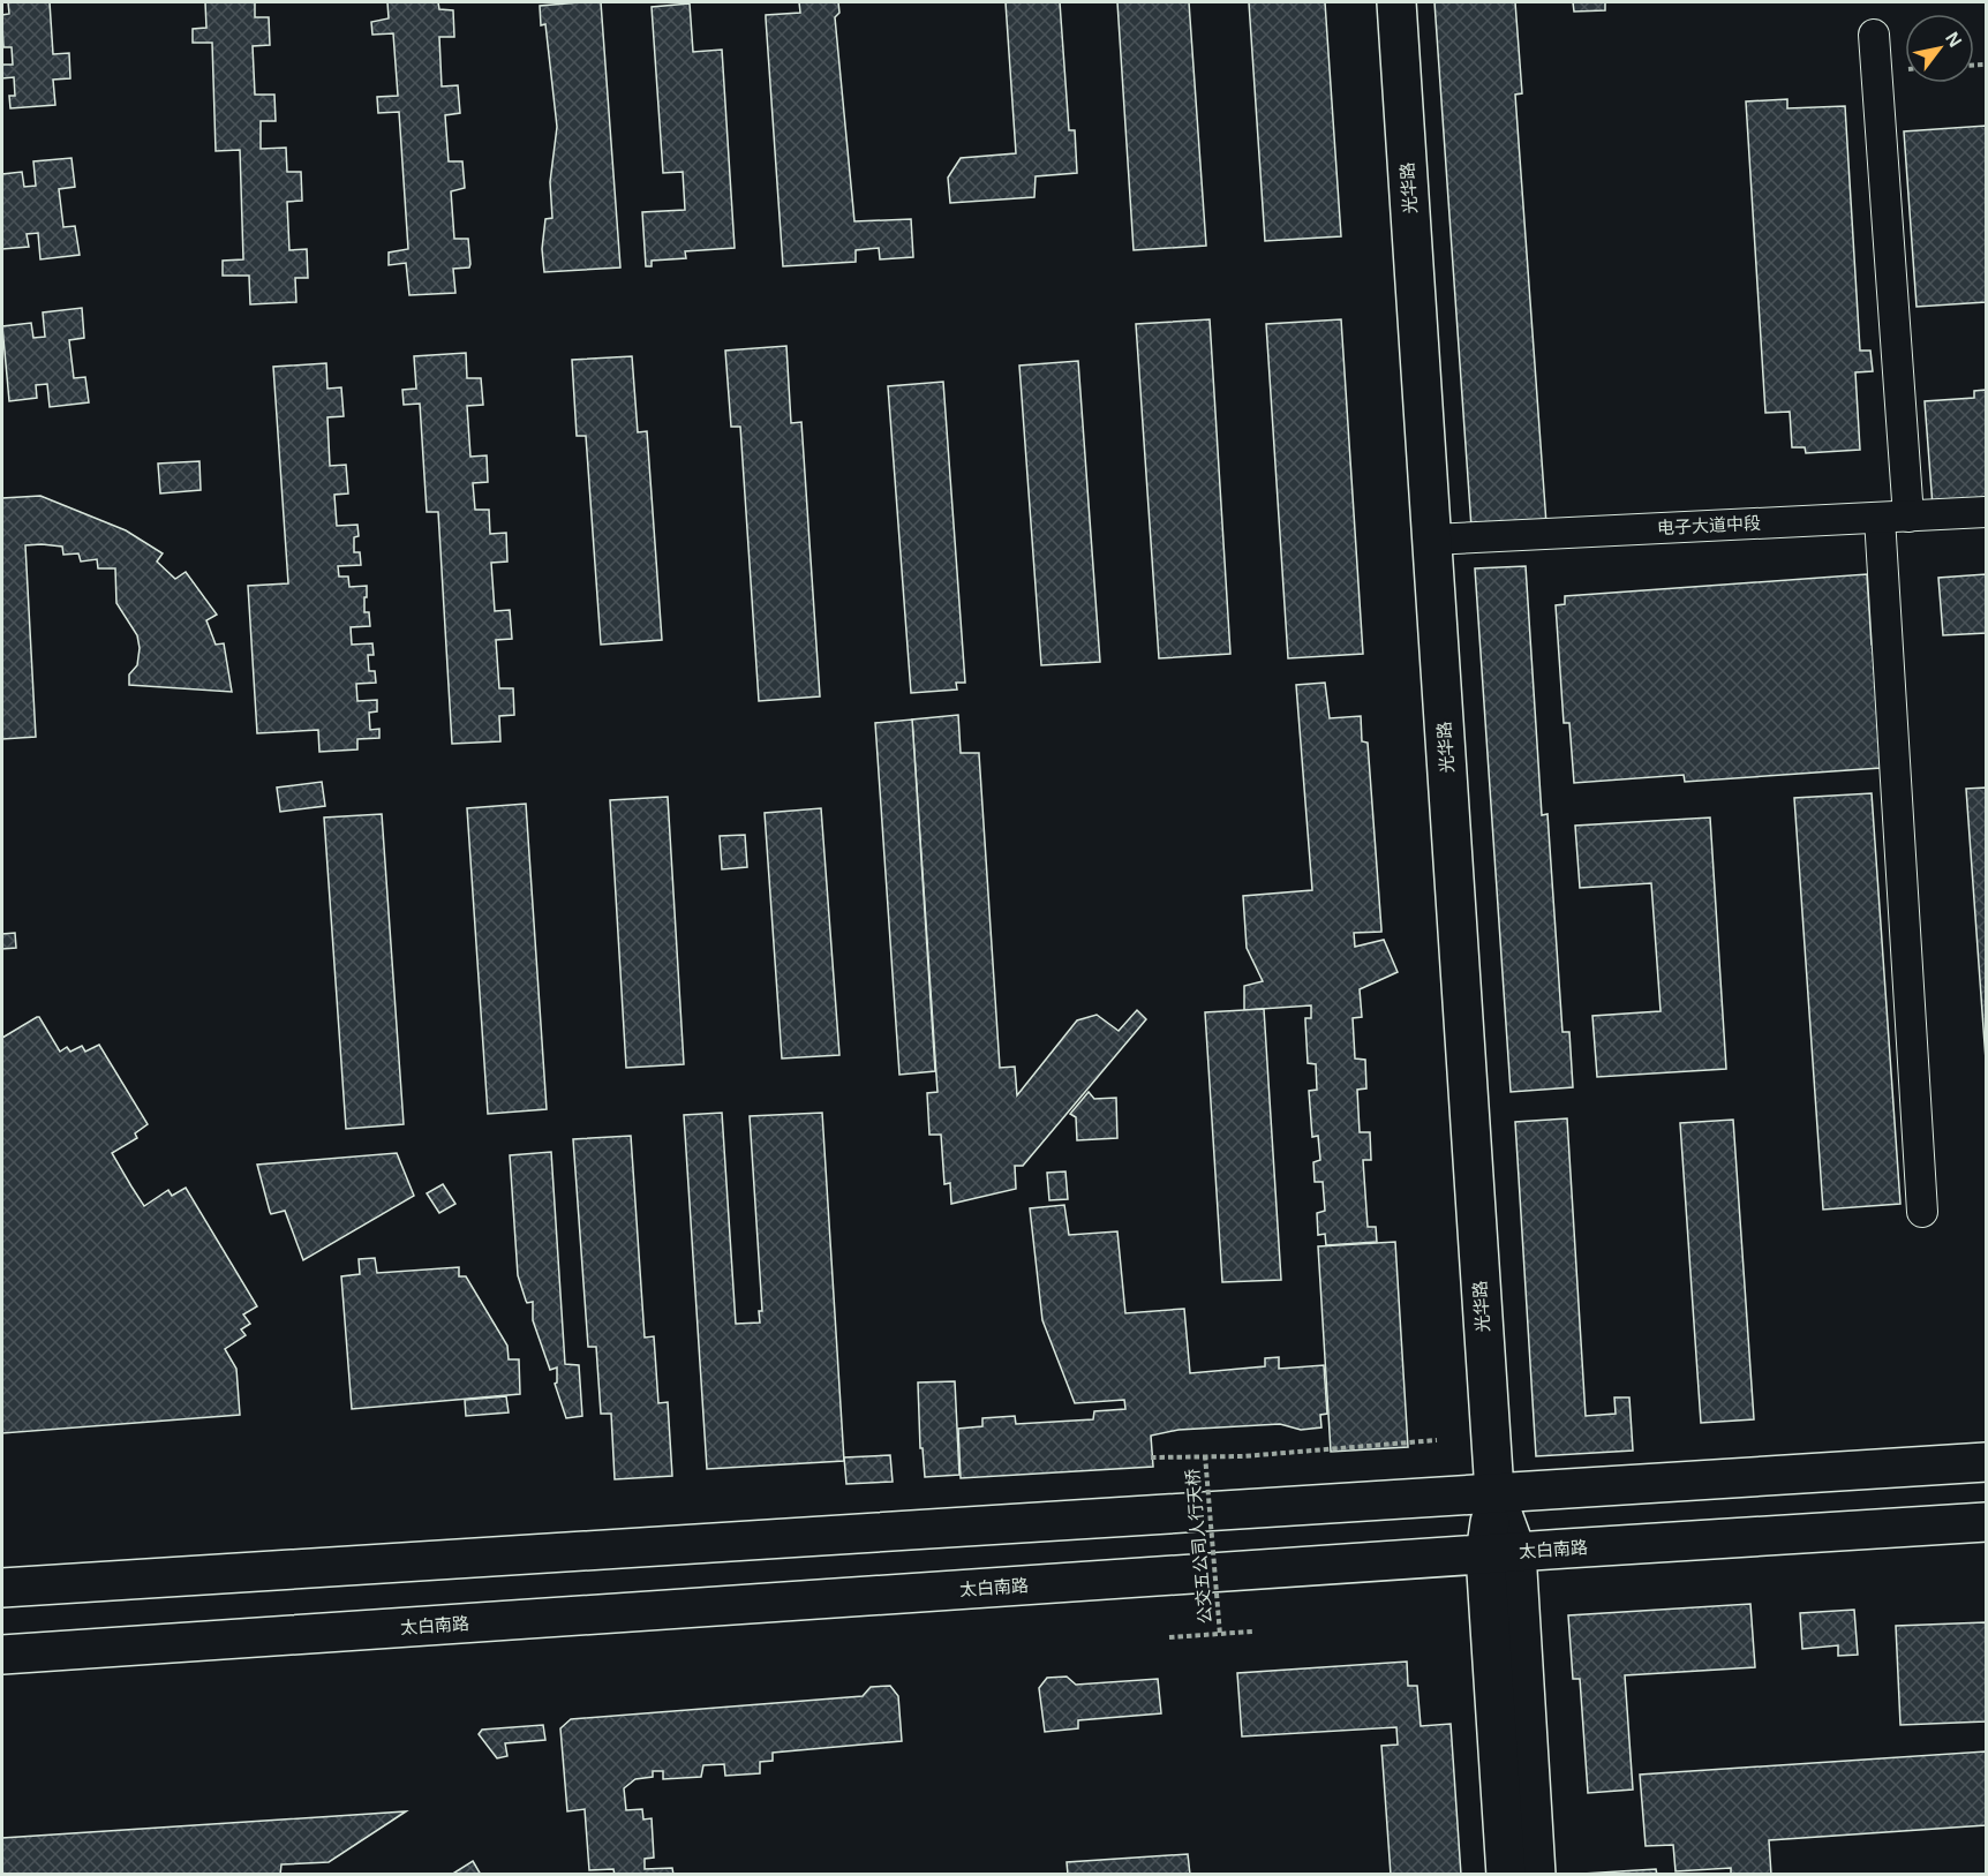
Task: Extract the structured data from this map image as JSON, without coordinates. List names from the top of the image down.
{
  "streets": {
    "main road": ["光华路", "太白南路"],
    "street": ["电子大道中段"],
    "path": ["公交五公司人行天桥"]
  },
  "crossings": [
    ["光华路", "电子大道中段"],
    ["光华路", "太白南路"]
  ],
  "north": "top right"
}
